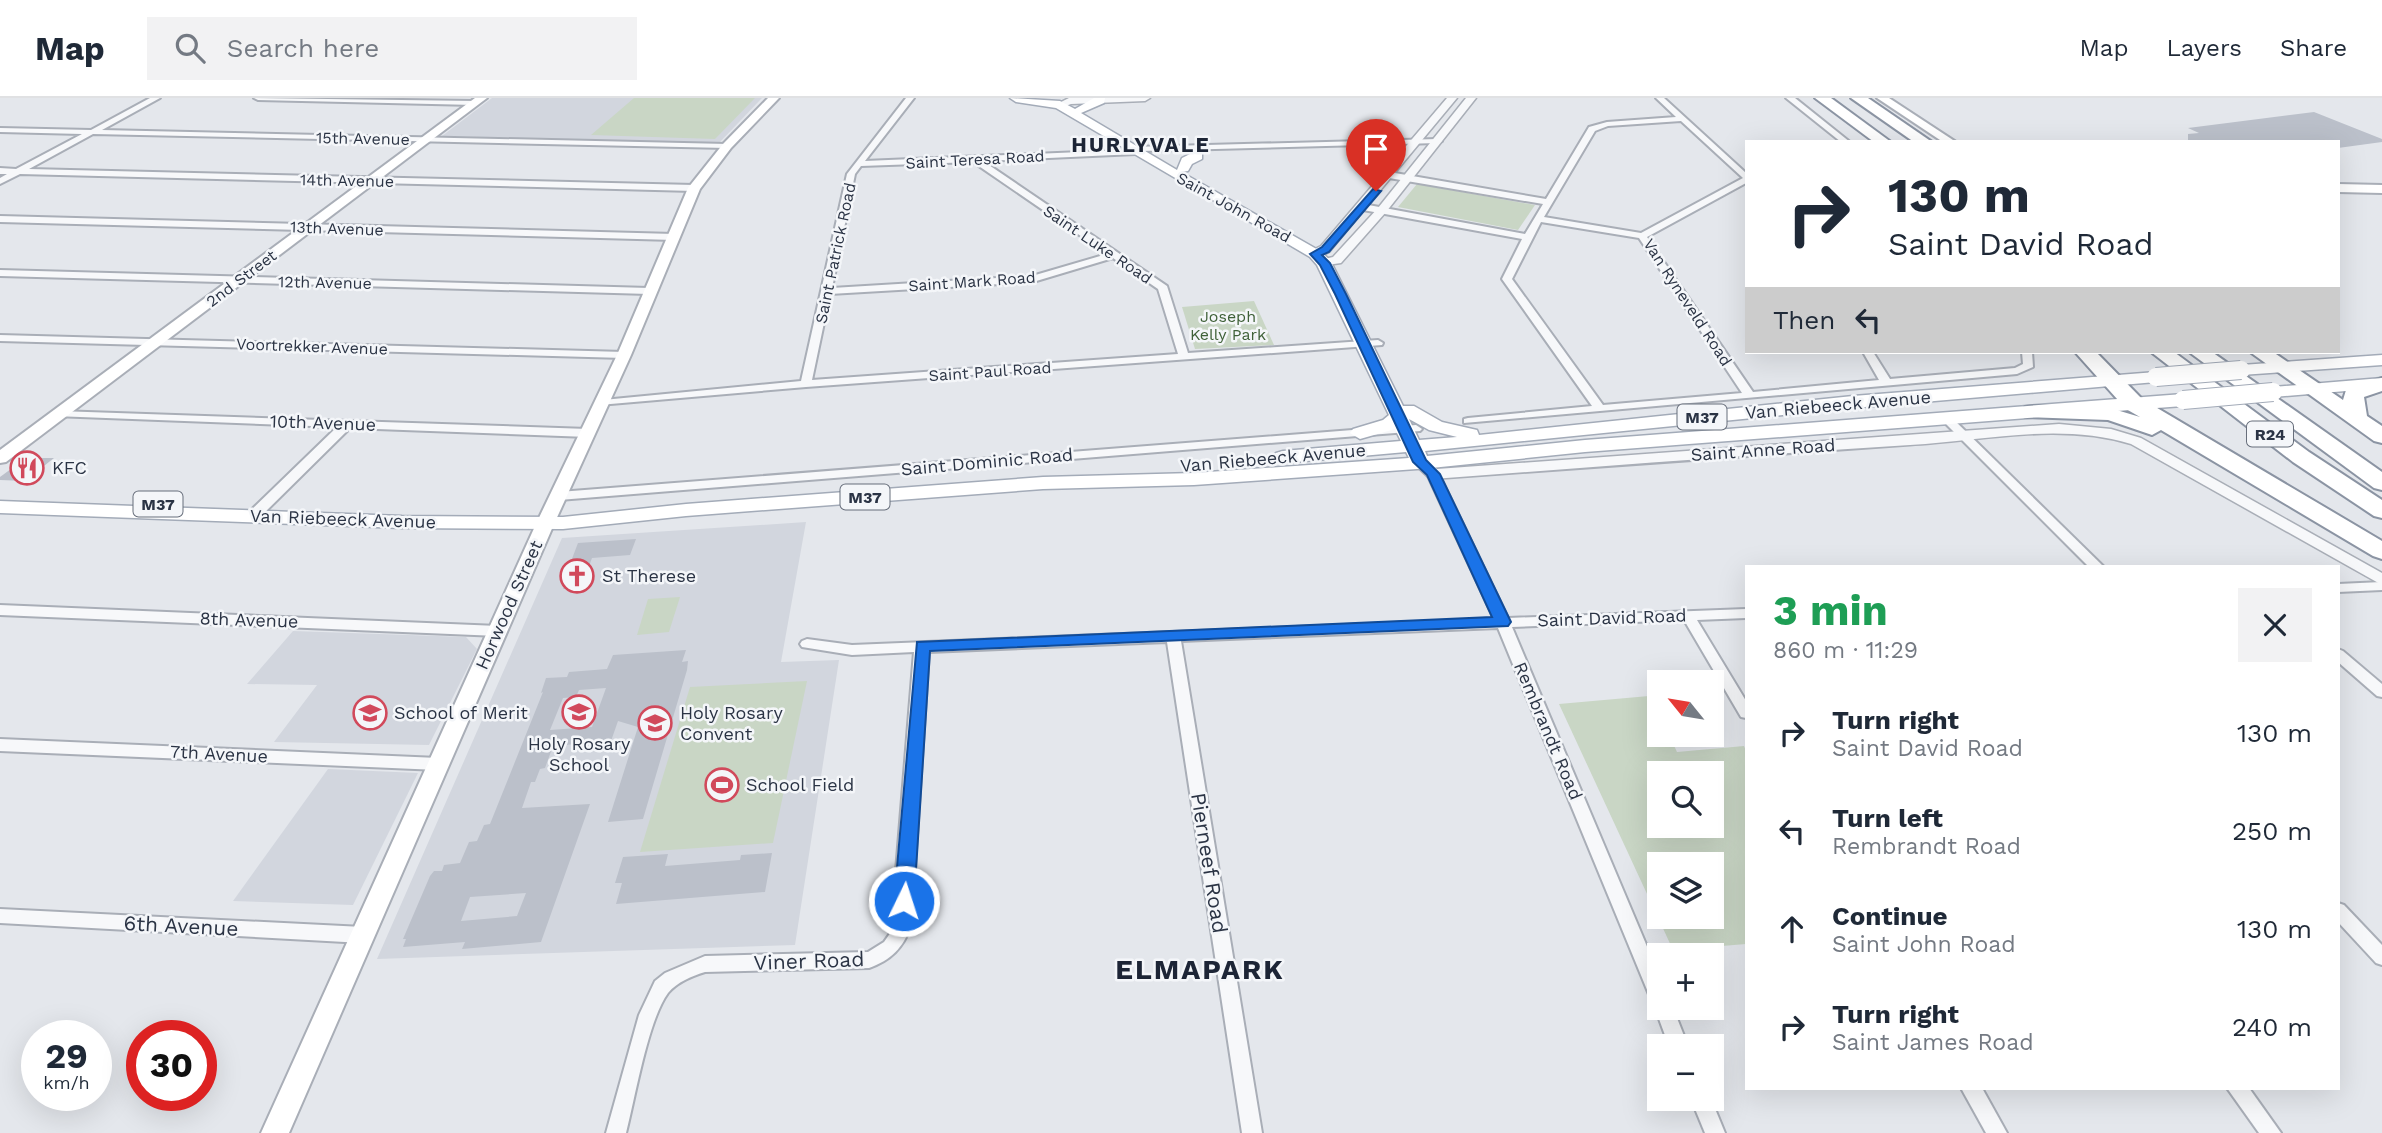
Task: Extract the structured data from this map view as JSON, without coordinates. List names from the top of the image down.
{
  "streets": {
    "highway": ["R24"],
    "main road": [
      "Saint John Road",
      "2nd Street",
      "Van Riebeeck Avenue",
      "M37",
      "Horwood Street"
    ],
    "street": [
      "15th Avenue",
      "Saint Teresa Road",
      "14th Avenue",
      "13th Avenue",
      "Saint Luke Road",
      "Saint Patrick Road",
      "Saint Mark Road",
      "12th Avenue",
      "Van Ryneveld Road",
      "Voortrekker Avenue",
      "Saint Paul Road",
      "10th Avenue",
      "Saint Anne Road",
      "Saint Dominic Road",
      "Saint David Road",
      "8th Avenue",
      "Rembrandt Road",
      "7th Avenue",
      "Pierneef Road",
      "6th Avenue",
      "Viner Road"
    ]
  },
  "crossings": [
    ["15th Avenue", "2nd Street"],
    ["15th Avenue", "Horwood Street"],
    ["Saint Teresa Road", "Saint John Road"],
    ["Saint Teresa Road", "Saint Luke Road"],
    ["Saint Teresa Road", "Saint Patrick Road"],
    ["14th Avenue", "2nd Street"],
    ["14th Avenue", "Horwood Street"],
    ["13th Avenue", "2nd Street"],
    ["13th Avenue", "Horwood Street"],
    ["Saint Luke Road", "Saint Mark Road"],
    ["Saint Luke Road", "Saint Paul Road"],
    ["Saint Patrick Road", "Saint Mark Road"],
    ["Saint Patrick Road", "Saint Paul Road"],
    ["2nd Street", "12th Avenue"],
    ["2nd Street", "Voortrekker Avenue"],
    ["2nd Street", "10th Avenue"],
    ["12th Avenue", "Horwood Street"],
    ["Voortrekker Avenue", "Horwood Street"],
    ["Saint Paul Road", "Horwood Street"],
    ["Van Riebeeck Avenue", "Saint Anne Road"],
    ["Van Riebeeck Avenue", "Saint Dominic Road"],
    ["Van Riebeeck Avenue", "Horwood Street"],
    ["Van Riebeeck Avenue", "Rembrandt Road"],
    ["10th Avenue", "Horwood Street"],
    ["Saint Dominic Road", "Horwood Street"],
    ["Horwood Street", "8th Avenue"],
    ["Horwood Street", "7th Avenue"],
    ["Horwood Street", "6th Avenue"],
    ["Saint David Road", "Rembrandt Road"],
    ["Saint David Road", "Pierneef Road"],
    ["Saint David Road", "Viner Road"]
  ],
  "districts": ["HURLYVALE", "ELMAPARK"],
  "parks": ["Joseph Kelly Park"],
  "places": {
    "restaurant": ["KFC"],
    "church": ["St Therese"],
    "school or university": ["Holy Rosary School", "School of Merit", "Holy Rosary Convent"],
    "sports": ["School Field"]
  },
  "north": "top left",
  "page": {
    "header": "Map",
    "search": "Search here",
    "nav": ["Map", "Layers", "Share"],
    "turn": ["130 m", "Saint David Road"],
    "then": "Then",
    "heading": ["3 min", "860 m · 11:29"],
    "map_buttons": ["+", "−"],
    "list": [
      {
        "name": "Turn right",
        "note": "Saint David Road",
        "value": "130 m"
      },
      {
        "name": "Turn left",
        "note": "Rembrandt Road",
        "value": "250 m"
      },
      {
        "name": "Continue",
        "note": "Saint John Road",
        "value": "130 m"
      },
      {
        "name": "Turn right",
        "note": "Saint James Road",
        "value": "240 m"
      }
    ],
    "speed": "29 km/h",
    "limit": "30"
  }
}
